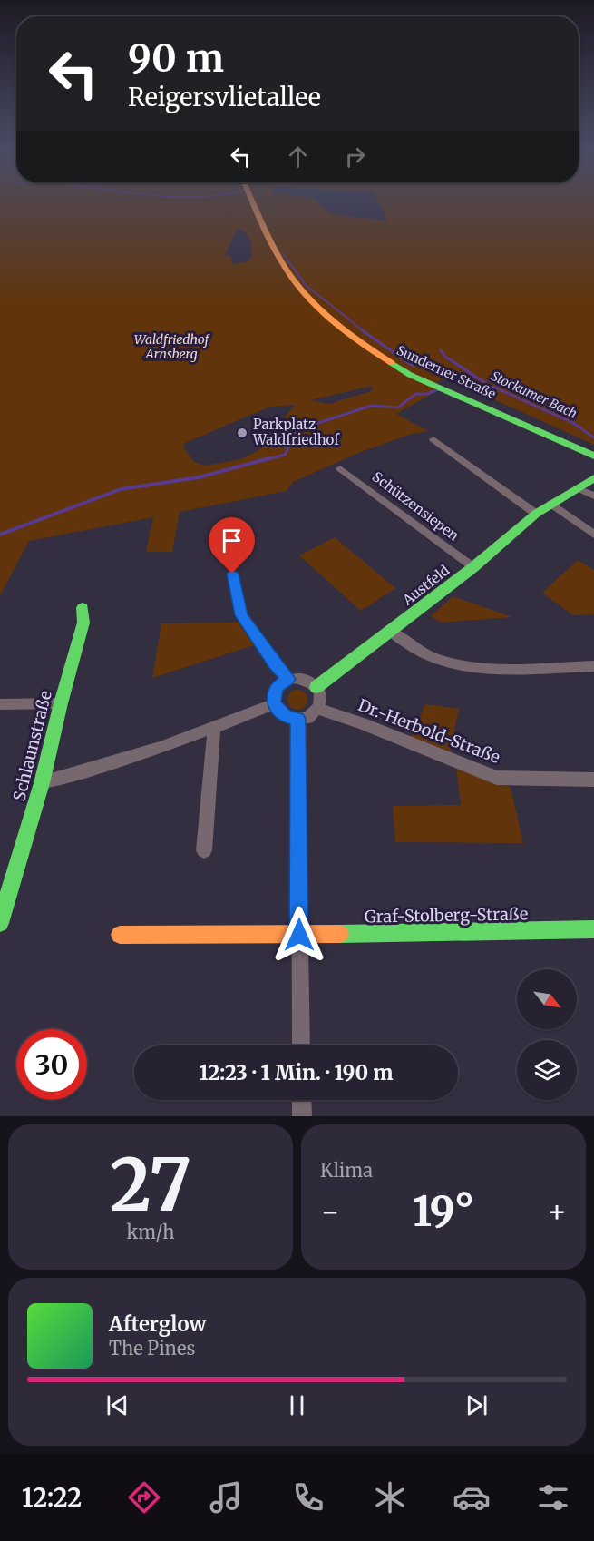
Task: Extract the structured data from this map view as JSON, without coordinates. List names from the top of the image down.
{
  "streets": {
    "main road": [
      "Sunderner Straße",
      "Austfeld",
      "Schlaunstraße",
      "Graf-Stolberg-Straße"
    ],
    "street": ["Schützensiepen", "Dr.-Herbold-Straße"]
  },
  "crossings": [
    ["Schützensiepen", "Austfeld"],
    ["Austfeld", "Dr.-Herbold-Straße"]
  ],
  "water": ["Stockumer Bach"],
  "parks": ["Waldfriedhof Arnsberg"],
  "places": ["Parkplatz Waldfriedhof"],
  "north": "bottom right",
  "page": {
    "turn": ["90 m", "Reigersvlietallee"],
    "limit": "30",
    "trip": "12:23 · 1 Min. · 190 m",
    "tile": [
      ["27", "km/h"],
      "Klima"
    ],
    "heat": ["−", "19°", "+"],
    "song": ["Afterglow", "The Pines"],
    "tabs": "12:22"
  }
}
